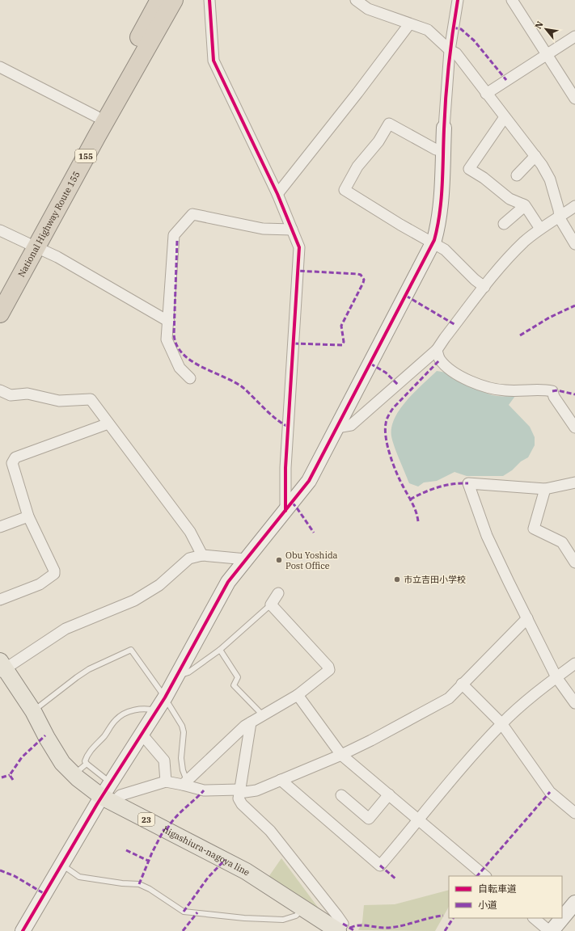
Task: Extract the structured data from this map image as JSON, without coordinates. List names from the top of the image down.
{
  "streets": {
    "highway": ["155", "National Highway Route 155"],
    "main road": ["23", "higashiura-nagoya line"]
  },
  "places": ["Obu Yoshida Post Office", "市立吉田小学校"],
  "legend": ["自転車道", "小道"],
  "north": "top left"
}
